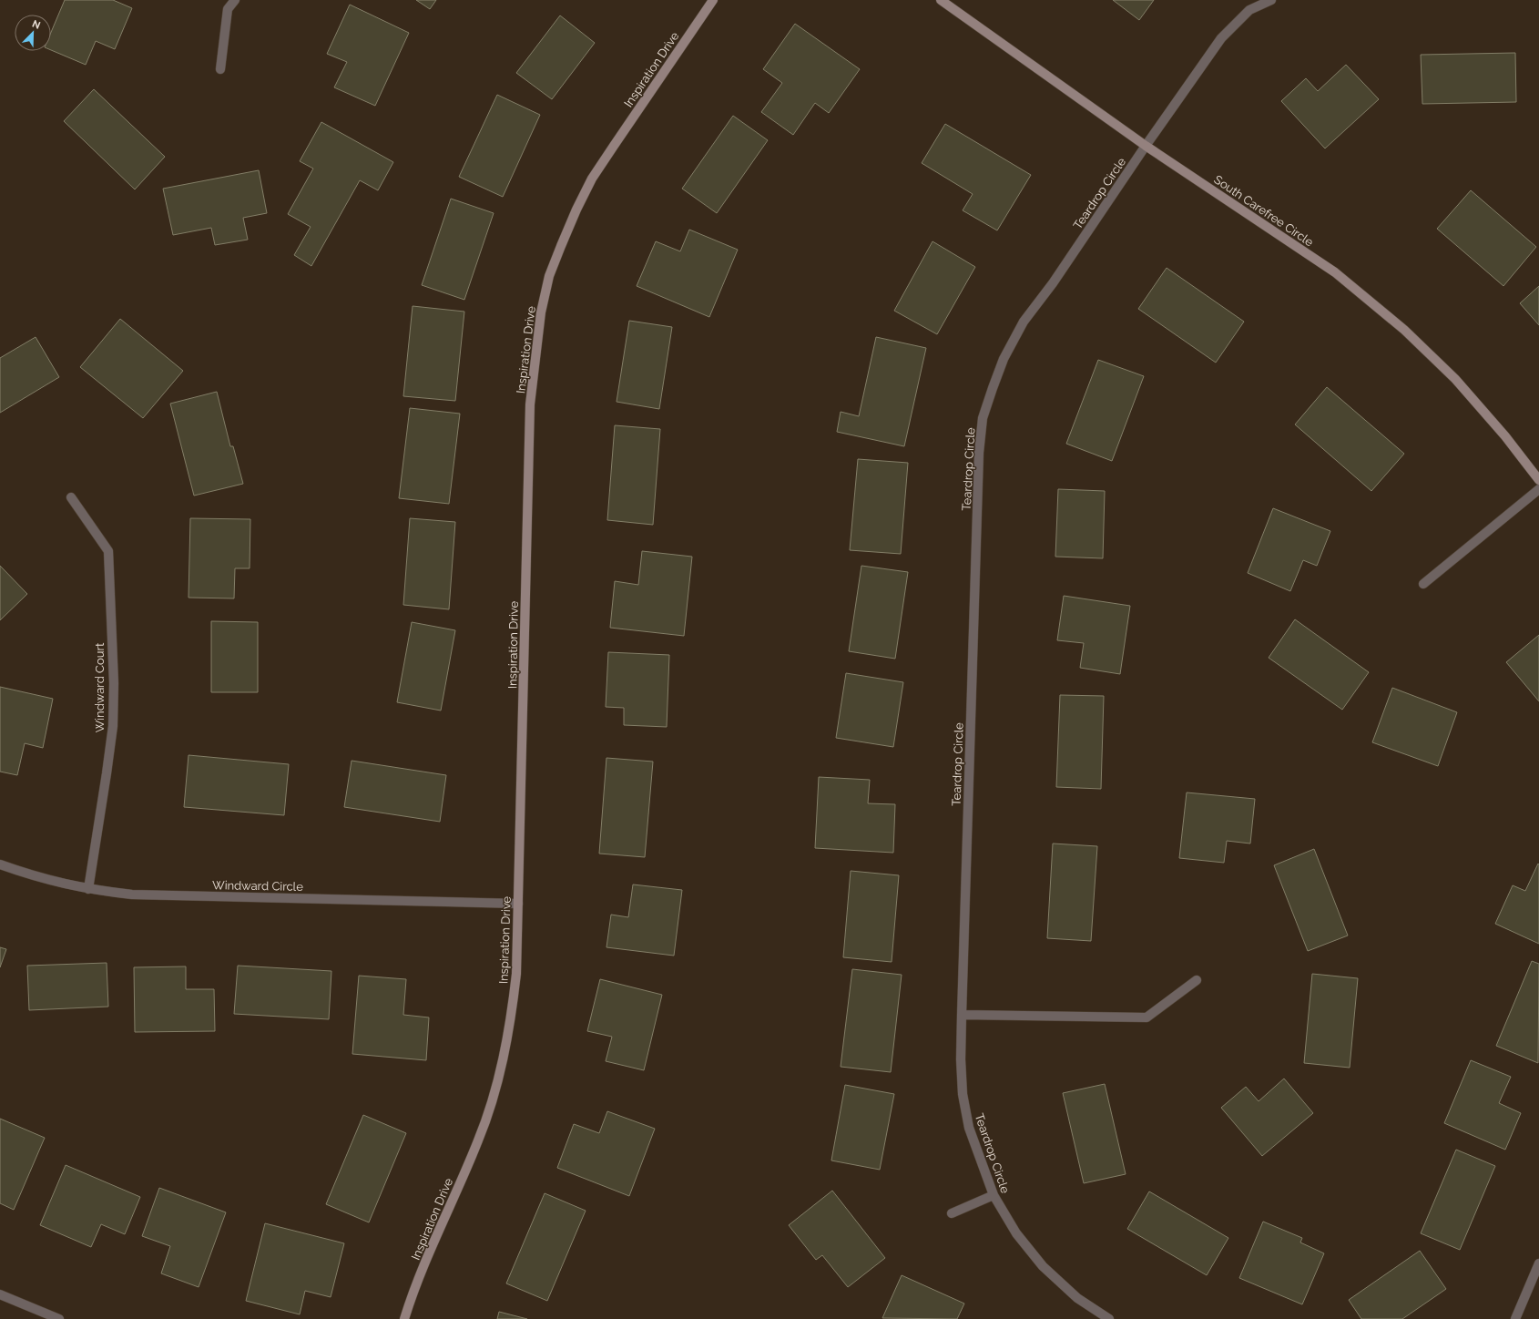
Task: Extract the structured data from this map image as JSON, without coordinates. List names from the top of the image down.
{
  "streets": {
    "street": [
      "Inspiration Drive",
      "Teardrop Circle",
      "South Carefree Circle",
      "Windward Court",
      "Windward Circle"
    ]
  },
  "crossings": [
    ["Inspiration Drive", "Windward Circle"],
    ["Teardrop Circle", "South Carefree Circle"],
    ["Windward Court", "Windward Circle"]
  ],
  "north": "top right"
}
